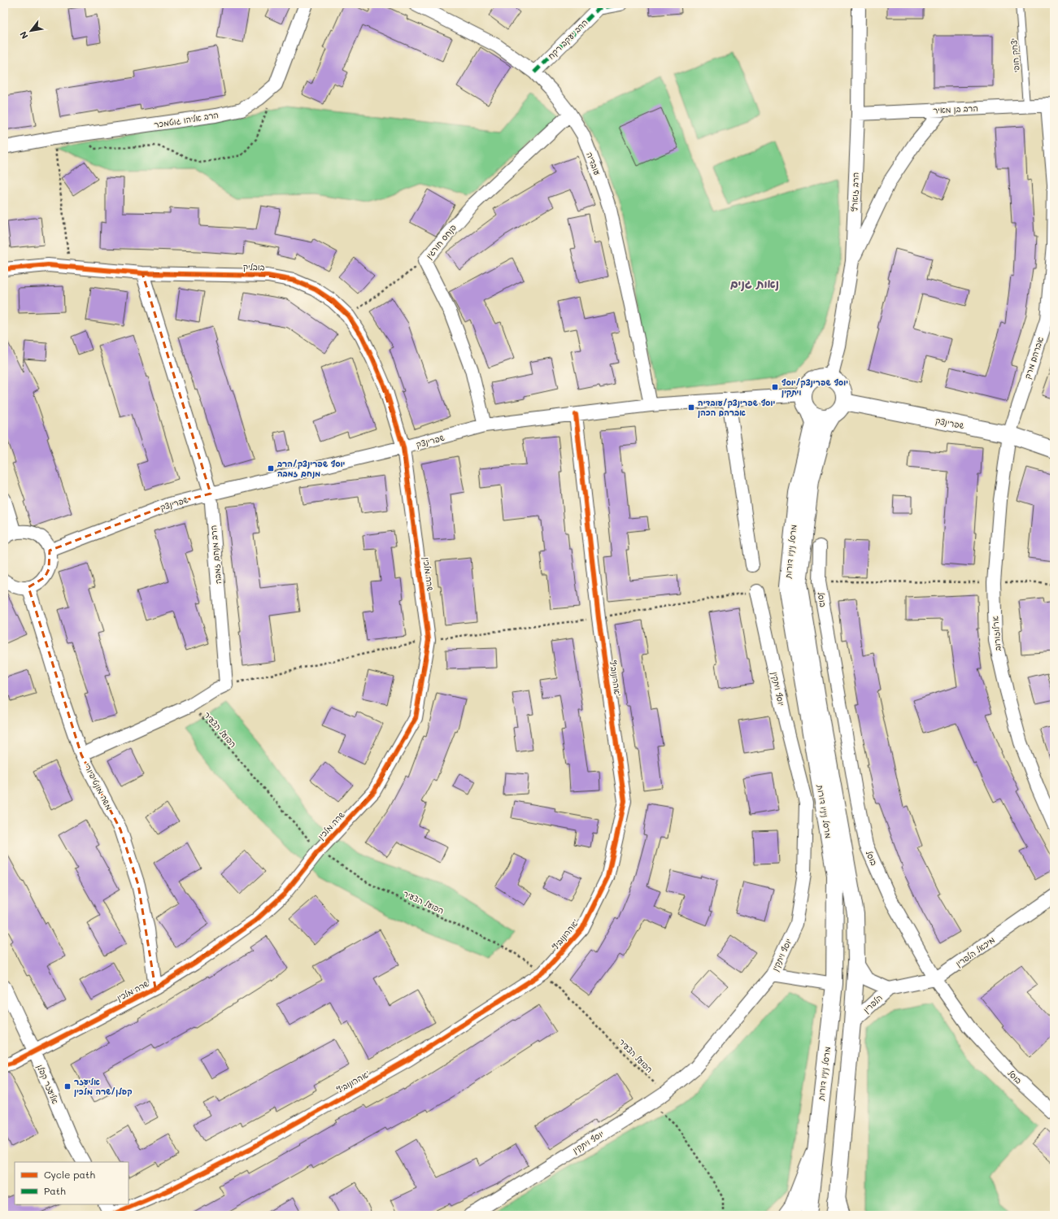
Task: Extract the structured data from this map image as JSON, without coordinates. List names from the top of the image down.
{
  "streets": {
    "street": [
      "הרב יעקב רקח",
      "הרב בן מאיר",
      "הרב אליהו גוטמכר",
      "עובדיה",
      "הרב זוארץ",
      "פנחס חורגין",
      "בובליק",
      "אברהם מרק",
      "שפרינצק",
      "מרסל ניניו דורות",
      "הרב מנחם זמבה",
      "שרה מלכין",
      "בוסל",
      "ארלוזורוב",
      "אהרונוביץ'",
      "יוסף ויתקין",
      "משה מונטיפיורי",
      "מיכאל הלפרין",
      "הלפרין",
      "אליעזר קפלן"
    ],
    "lane": ["יצחק חופי"],
    "path": ["הפועל הצעיר"]
  },
  "crossings": [
    ["הרב יעקב רקח", "עובדיה"],
    ["יצחק חופי", "הרב בן מאיר"],
    ["הרב בן מאיר", "הרב זוארץ"],
    ["הרב בן מאיר", "אברהם מרק"],
    ["עובדיה", "פנחס חורגין"],
    ["עובדיה", "שפרינצק"],
    ["הרב זוארץ", "שפרינצק"],
    ["הרב זוארץ", "מרסל ניניו דורות"],
    ["פנחס חורגין", "שפרינצק"],
    ["בובליק", "שפרינצק"],
    ["בובליק", "הרב מנחם זמבה"],
    ["בובליק", "שרה מלכין"],
    ["אברהם מרק", "שפרינצק"],
    ["אברהם מרק", "ארלוזורוב"],
    ["שפרינצק", "מרסל ניניו דורות"],
    ["שפרינצק", "הרב מנחם זמבה"],
    ["שפרינצק", "שרה מלכין"],
    ["שפרינצק", "ארלוזורוב"],
    ["שפרינצק", "אהרונוביץ'"],
    ["מרסל ניניו דורות", "הלפרין"],
    ["שרה מלכין", "הפועל הצעיר"],
    ["שרה מלכין", "משה מונטיפיורי"],
    ["שרה מלכין", "אליעזר קפלן"],
    ["בוסל", "מיכאל הלפרין"],
    ["אהרונוביץ'", "הפועל הצעיר"],
    ["יוסף ויתקין", "הפועל הצעיר"],
    ["מיכאל הלפרין", "הלפרין"]
  ],
  "districts": ["נאות גנים"],
  "places": {
    "transit": [
      "יוסף שפרינצק/יוסף ויתקין",
      "יוסף שפרינצק/עובדיה אברהם הכהן",
      "יוסף שפרינצק/הרב מנחם זמבה",
      "אליעזר קפלן/שרה מלכין"
    ]
  },
  "legend": ["Cycle path", "Path"],
  "north": "bottom left"
}
